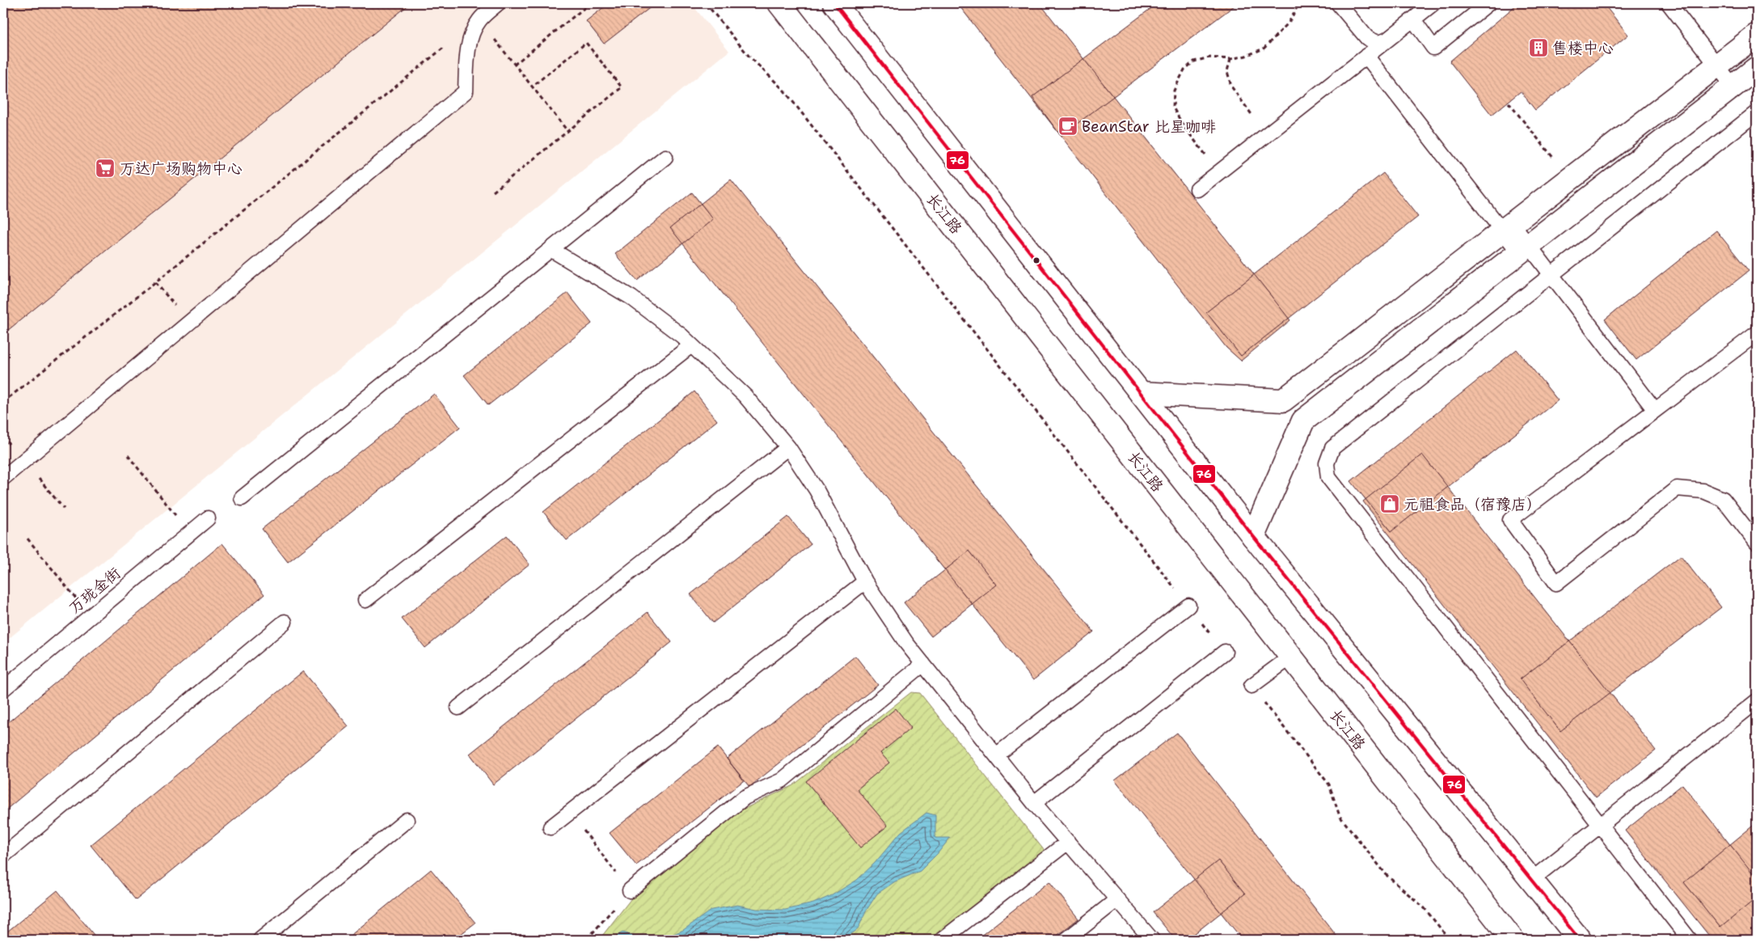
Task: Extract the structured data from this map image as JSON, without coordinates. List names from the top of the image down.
{
  "streets": {
    "street": ["长江路"],
    "lane": ["万珑金街"]
  },
  "places": {
    "building": ["售楼中心"],
    "cafe": ["BeanStar 比星咖啡"],
    "supermarket": ["万达广场购物中心"],
    "shop": ["元祖食品（宿豫店）"]
  },
  "lines": ["transit line 76"]
}
